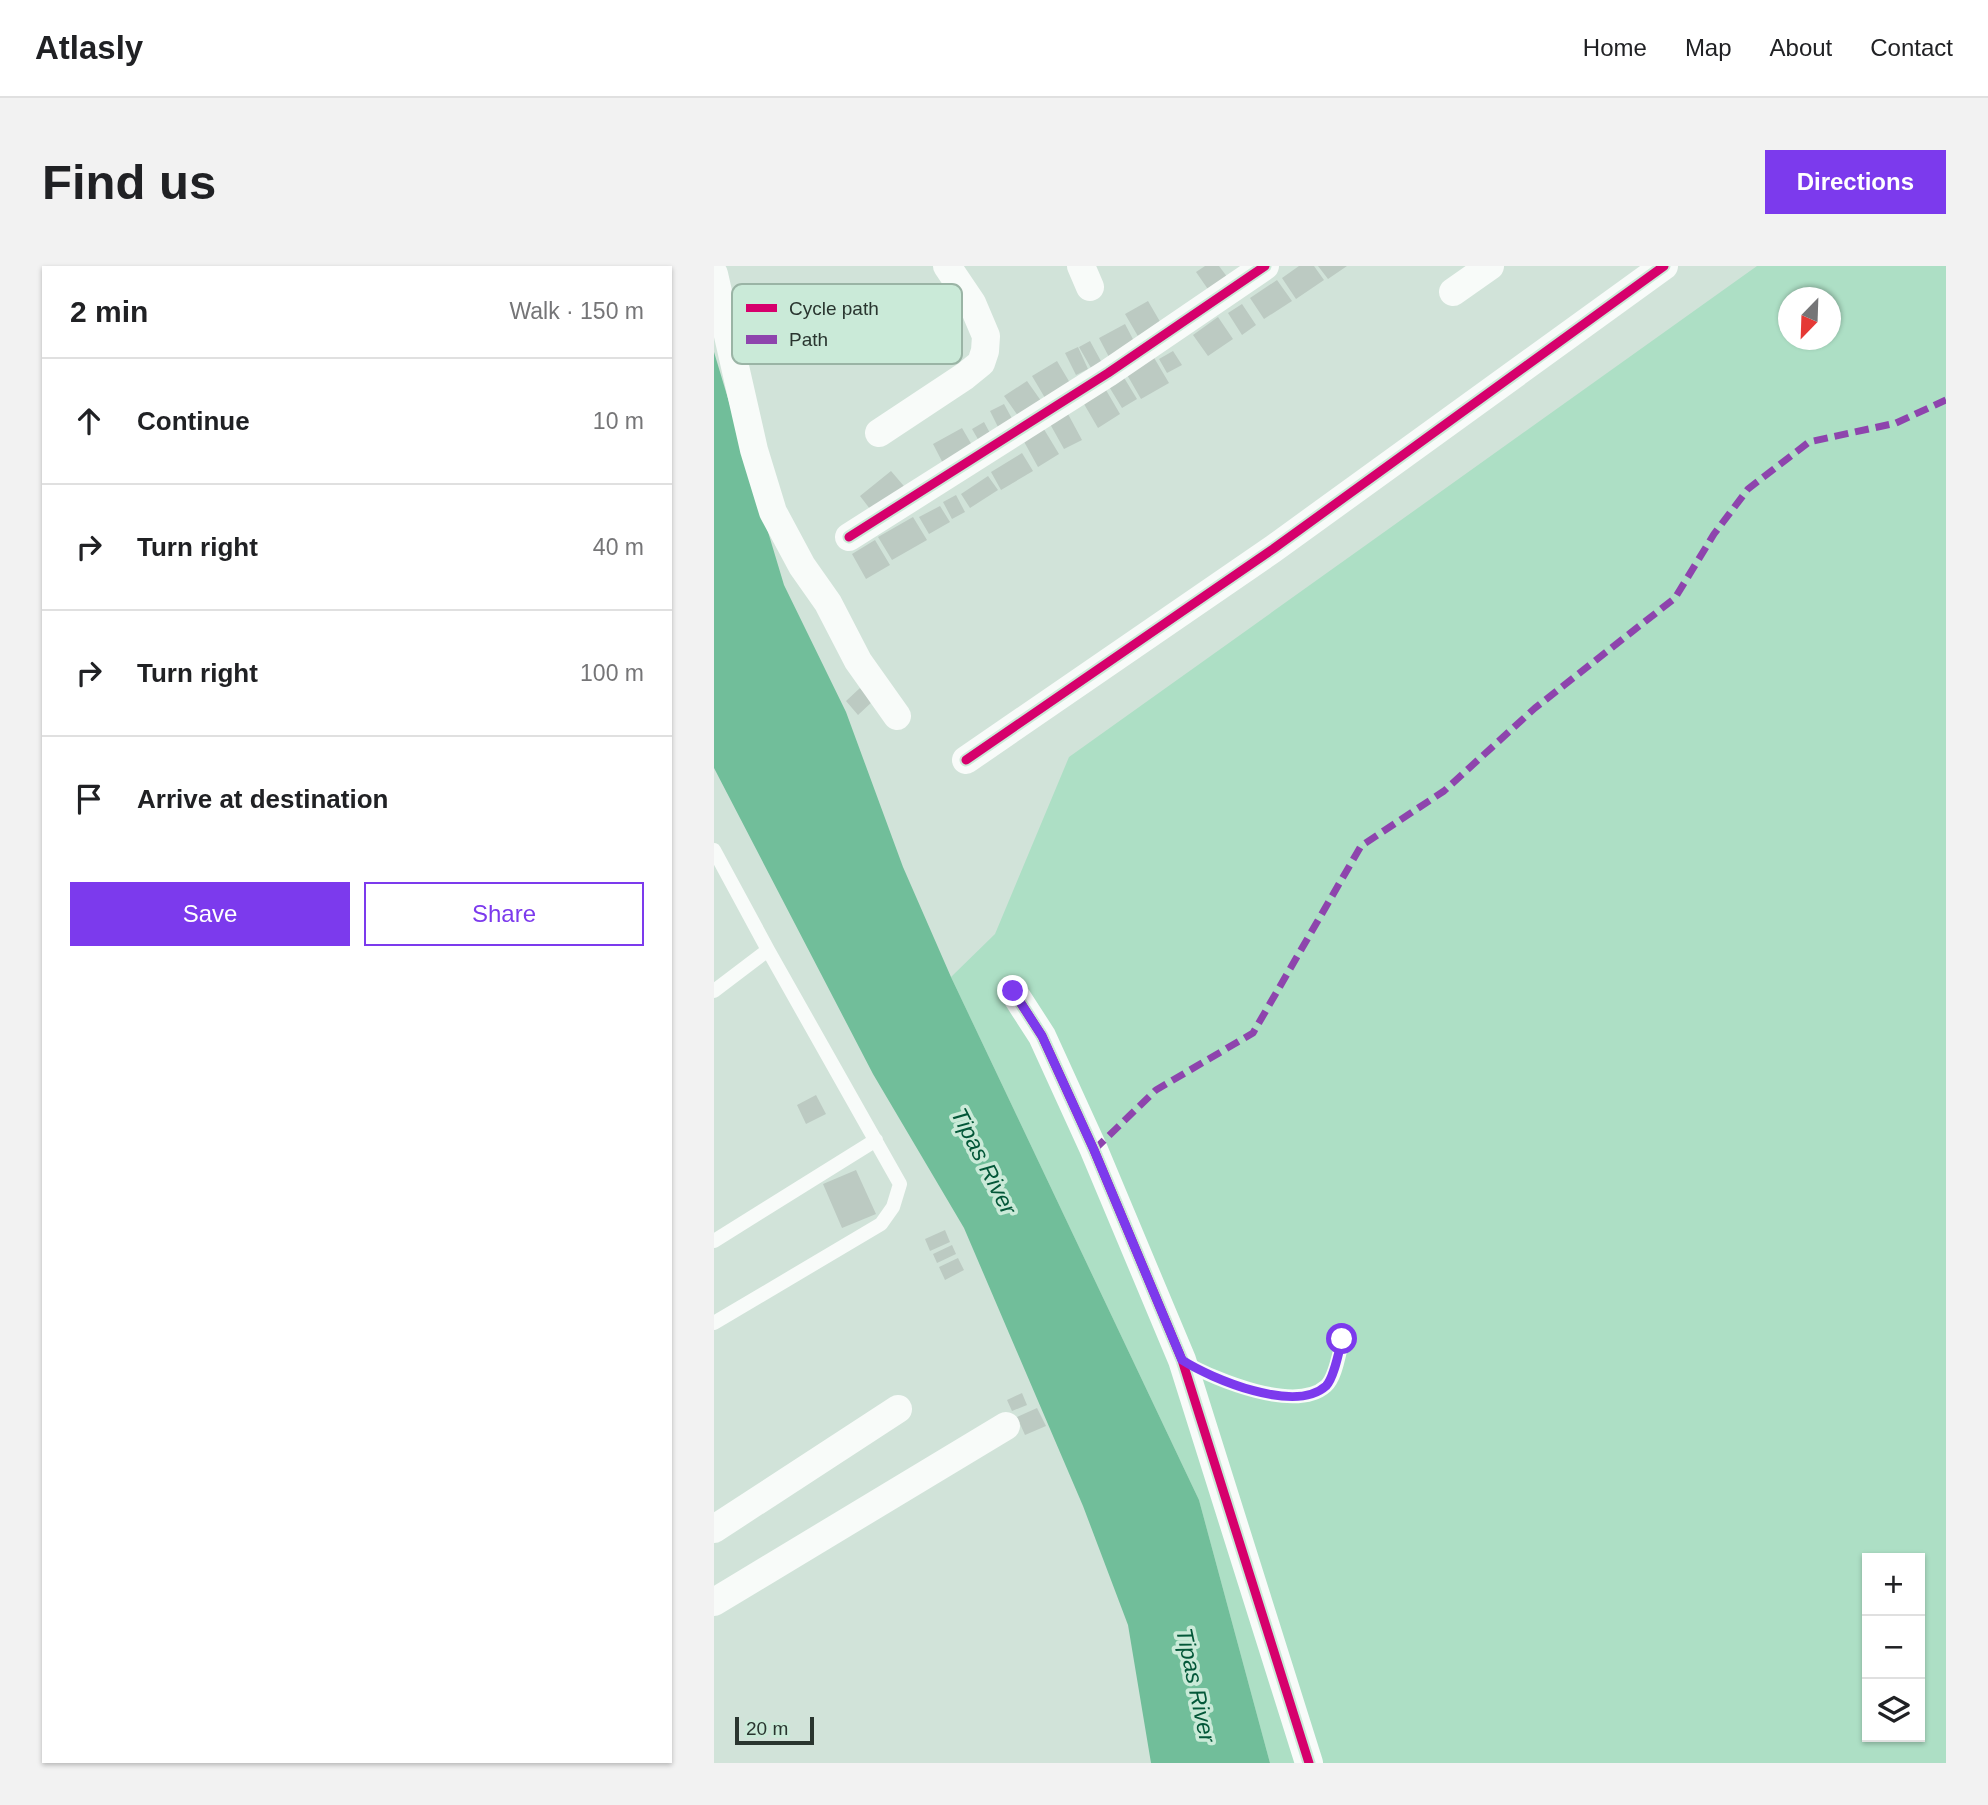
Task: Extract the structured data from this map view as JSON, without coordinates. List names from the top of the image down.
{
  "water": ["Tipas River"],
  "legend": ["Cycle path", "Path"],
  "scale_bar": "20 m",
  "north": "bottom left",
  "page": {
    "header": "Atlasly",
    "nav": [
      "Home",
      "Map",
      "About",
      "Contact"
    ],
    "buttons": [
      "Directions",
      ["Save", "Share"]
    ],
    "title": "Find us",
    "heading": ["2 min", "Walk · 150 m"],
    "list": [
      ["Continue", "10 m"],
      ["Turn right", "40 m"],
      ["Turn right", "100 m"],
      "Arrive at destination"
    ],
    "map_buttons": ["+", "−"],
    "scale": "20 m"
  }
}
